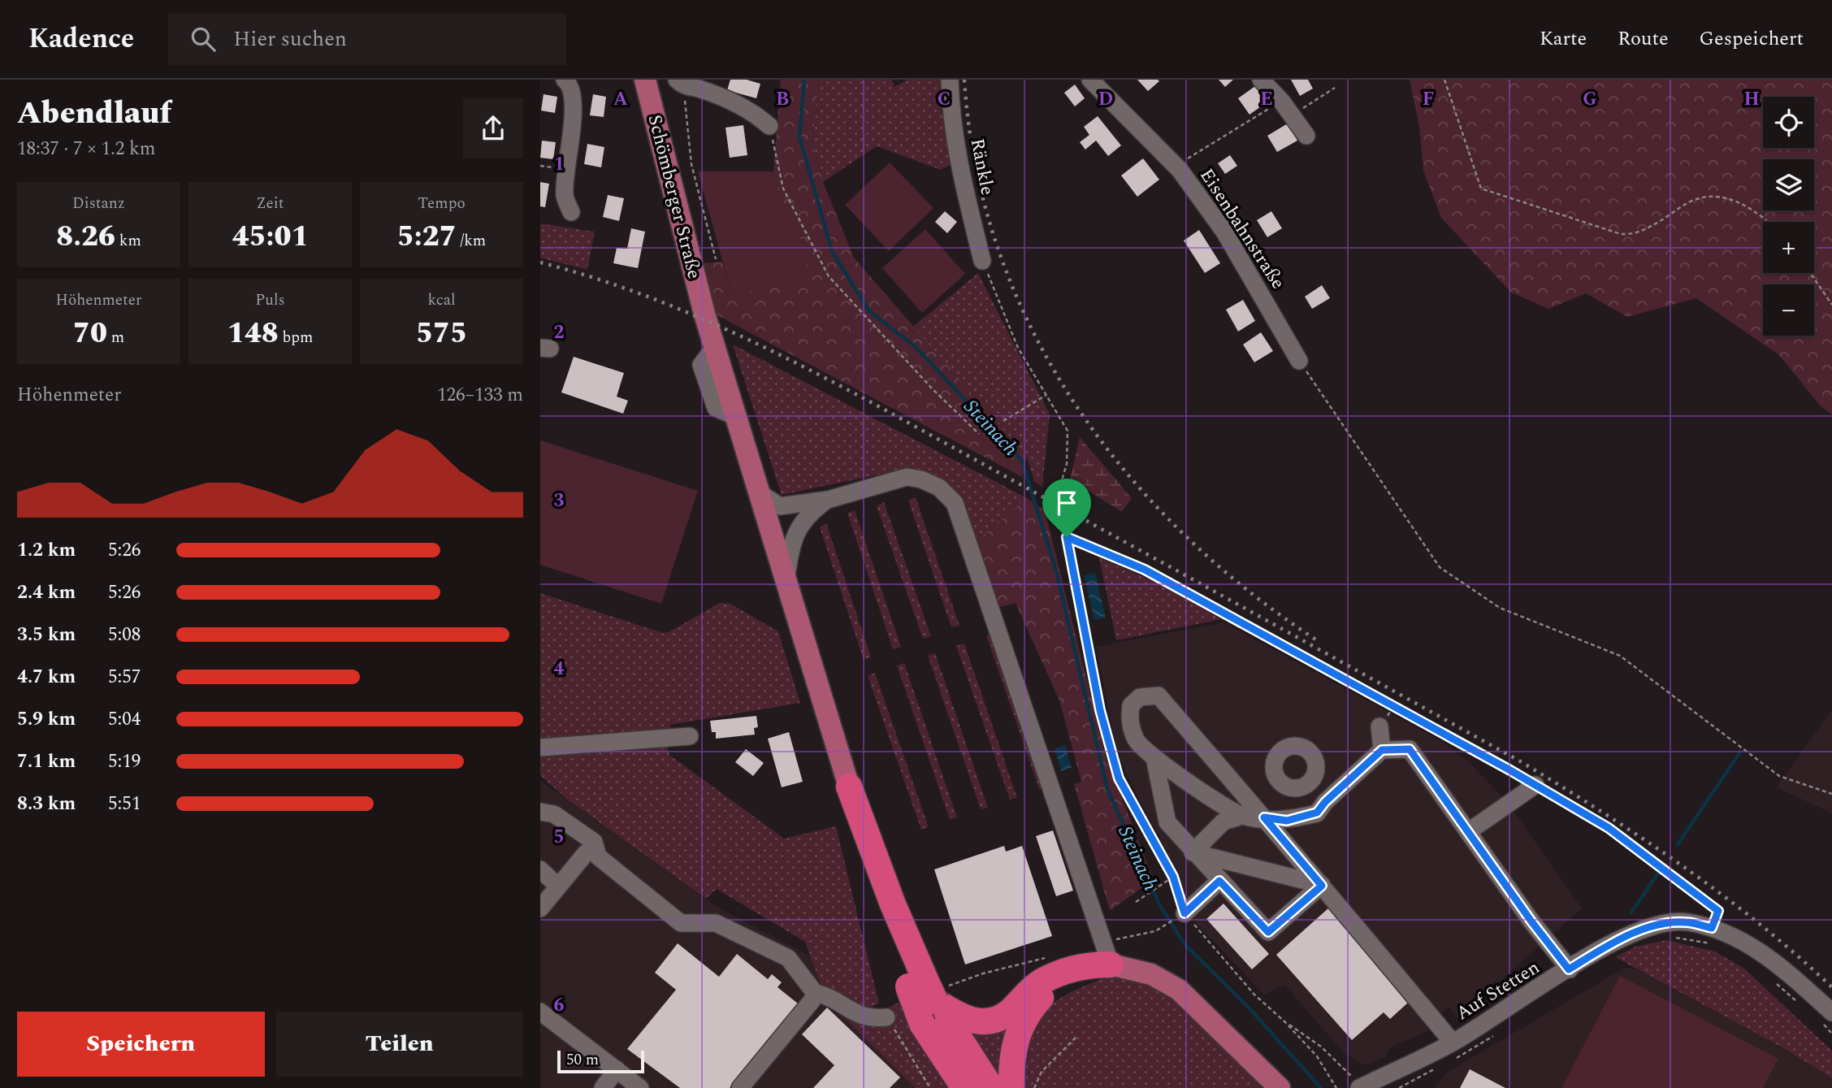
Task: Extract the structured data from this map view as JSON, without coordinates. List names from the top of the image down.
{
  "streets": {
    "main road": ["Schömberger Straße"],
    "street": ["Ränkle", "Eisenbahnstraße", "Auf Stetten"]
  },
  "water": ["Steinach"],
  "scale_bar": "50 m",
  "page": {
    "header": "Kadence",
    "search": "Hier suchen",
    "nav": ["Karte", "Route", "Gespeichert"],
    "heading": ["Abendlauf", "18:37 · 7 × 1.2 km"],
    "map_buttons": ["+", "−"],
    "stats": [
      ["Distanz", "8.26 km"],
      ["Zeit", "45:01"],
      ["Tempo", "5:27 /km"],
      ["Höhenmeter", "70 m"],
      ["Puls", "148 bpm"],
      ["kcal", "575"]
    ],
    "chart": ["Höhenmeter", "126–133 m"],
    "list": [
      {
        "name": "1.2 km",
        "note": "5:26"
      },
      {
        "name": "2.4 km",
        "note": "5:26"
      },
      {
        "name": "3.5 km",
        "note": "5:08"
      },
      {
        "name": "4.7 km",
        "note": "5:57"
      },
      {
        "name": "5.9 km",
        "note": "5:04"
      },
      {
        "name": "7.1 km",
        "note": "5:19"
      },
      {
        "name": "8.3 km",
        "note": "5:51"
      }
    ],
    "buttons": ["Speichern", "Teilen"],
    "scale": "50 m"
  },
  "grid": {
    "columns": [
      "A",
      "B",
      "C",
      "D",
      "E",
      "F",
      "G",
      "H"
    ],
    "rows": [
      "1",
      "2",
      "3",
      "4",
      "5",
      "6"
    ]
  }
}
